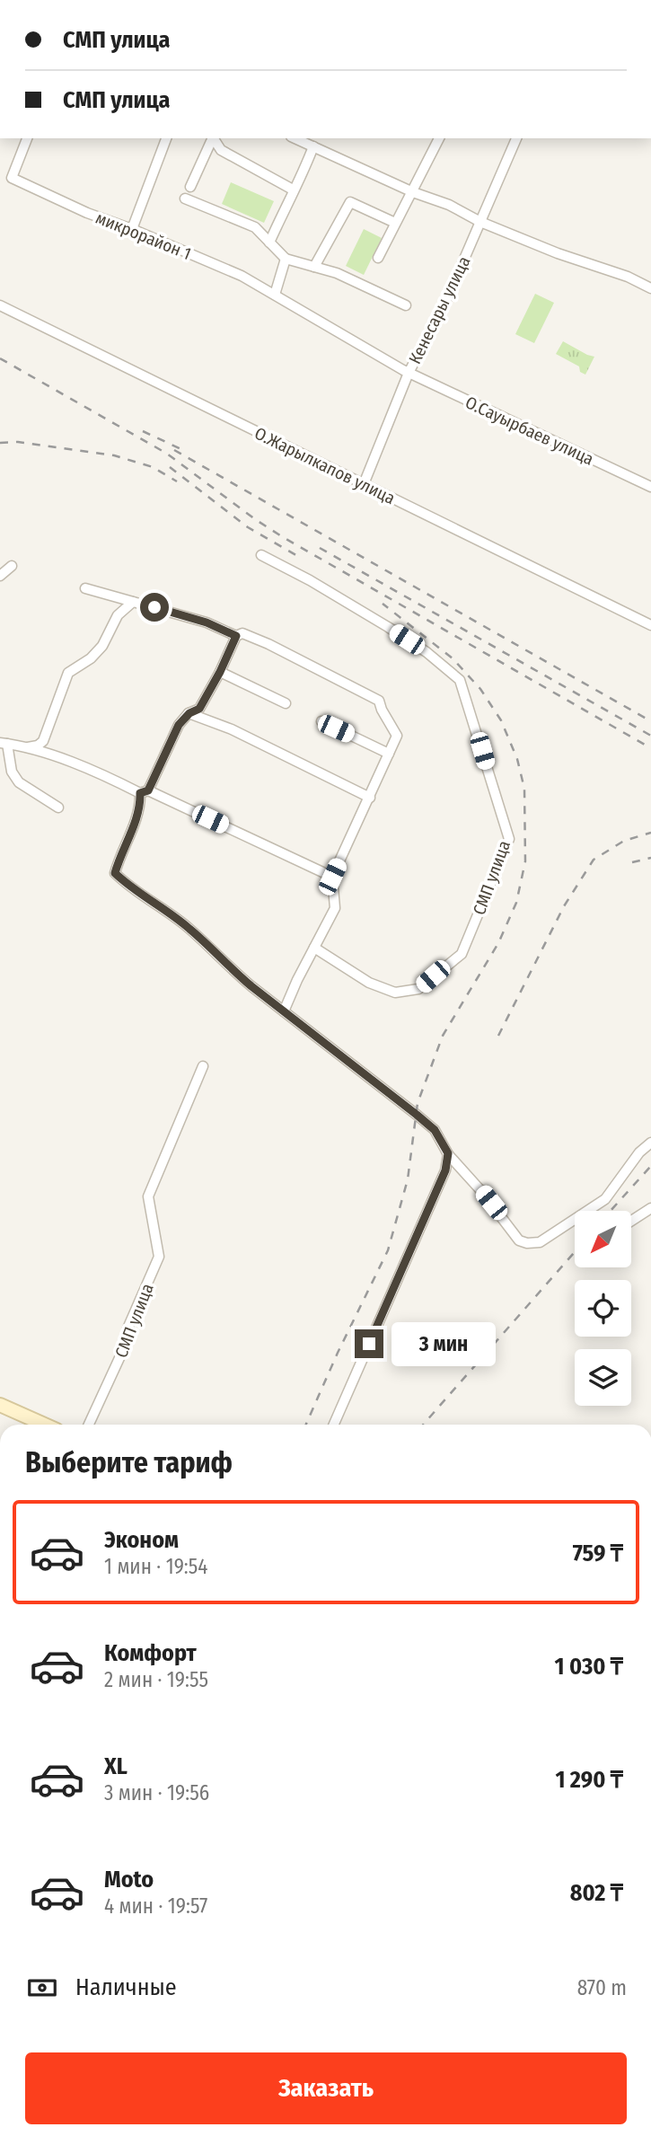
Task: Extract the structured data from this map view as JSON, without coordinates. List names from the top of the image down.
{
  "streets": {
    "street": [
      "микрорайон 1",
      "Кенесары улица",
      "О.Сауырбаев улица",
      "О.Жарылкапов улица",
      "СМП улица"
    ]
  },
  "crossings": [
    ["микрорайон 1", "Кенесары улица"],
    ["микрорайон 1", "О.Сауырбаев улица"],
    ["Кенесары улица", "О.Сауырбаев улица"],
    ["Кенесары улица", "О.Жарылкапов улица"]
  ],
  "north": "bottom left",
  "page": {
    "banner": ["СМП улица", "СМП улица"],
    "bubble": "3 мин",
    "heading": "Выберите тариф",
    "list": [
      {
        "name": "Эконом",
        "note": "1 мин · 19:54",
        "value": "759 ₸"
      },
      {
        "name": "Комфорт",
        "note": "2 мин · 19:55",
        "value": "1 030 ₸"
      },
      {
        "name": "XL",
        "note": "3 мин · 19:56",
        "value": "1 290 ₸"
      },
      {
        "name": "Moto",
        "note": "4 мин · 19:57",
        "value": "802 ₸"
      }
    ],
    "pay": ["Наличные", "870 m"],
    "buttons": "Заказать"
  }
}
